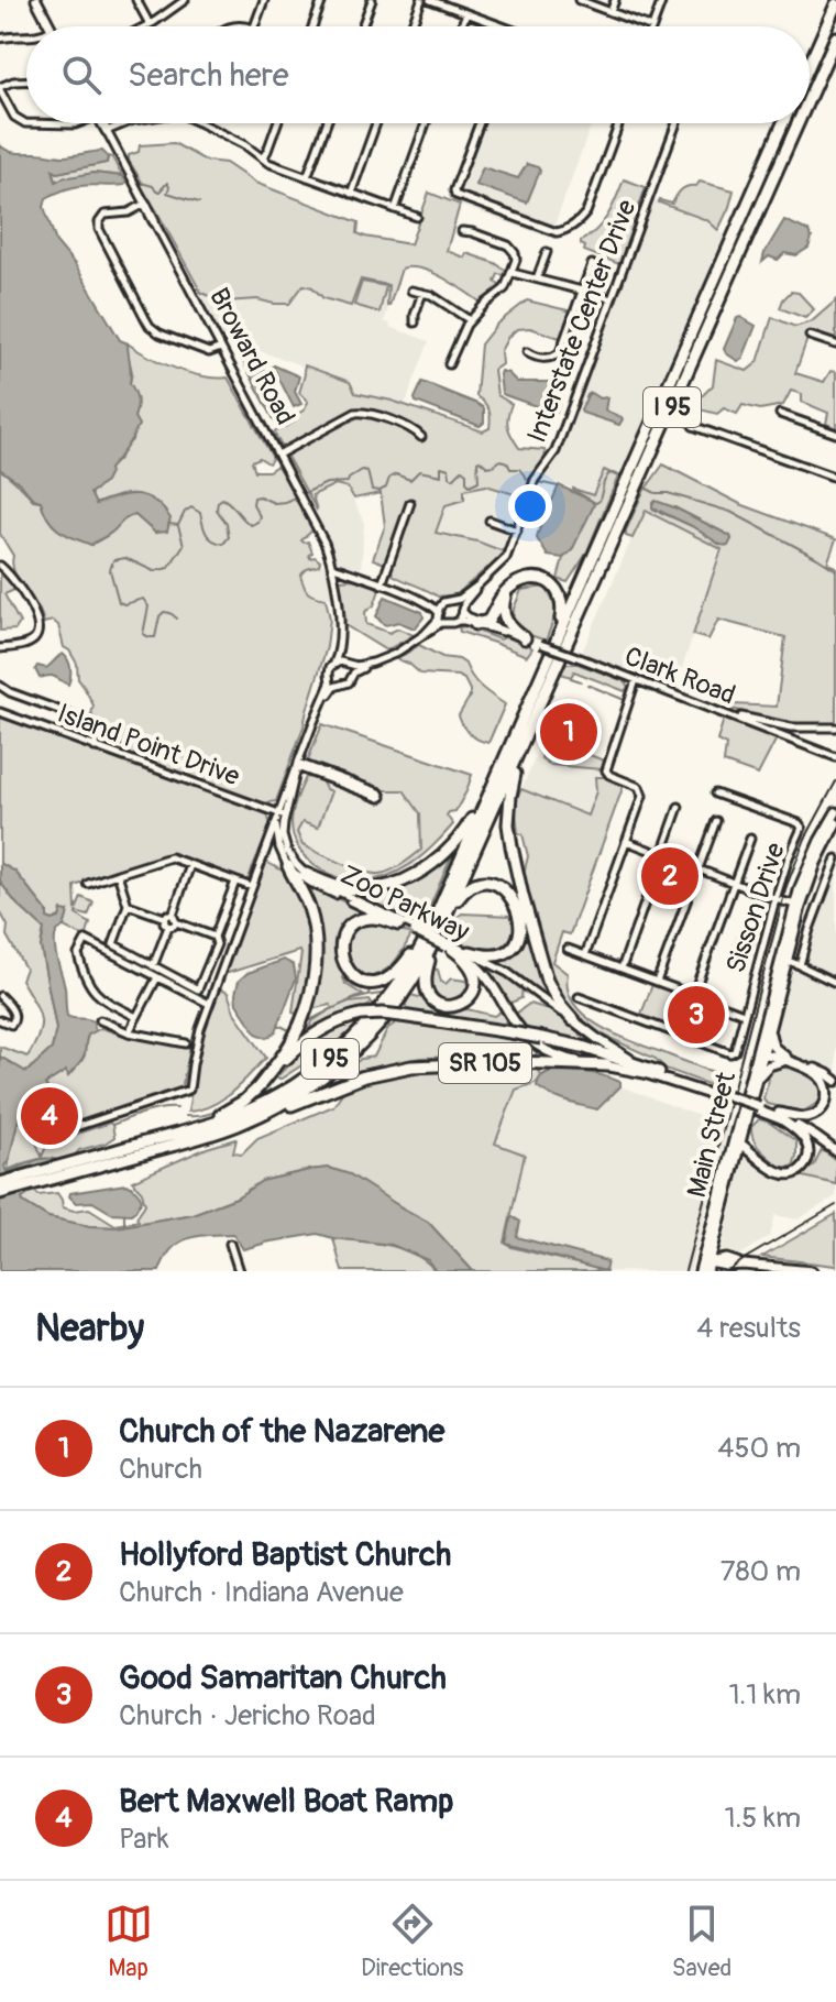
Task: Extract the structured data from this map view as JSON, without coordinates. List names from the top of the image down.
{
  "streets": {
    "highway": ["I 95", "SR 105"],
    "main road": ["Broward Road", "Zoo Parkway", "Main Street"],
    "street": [
      "Interstate Center Drive",
      "Clark Road",
      "Island Point Drive",
      "Sisson Drive"
    ]
  },
  "crossings": [
    ["Interstate Center Drive", "Clark Road"],
    ["I 95", "SR 105"],
    ["Zoo Parkway", "SR 105"]
  ],
  "page": {
    "search": "Search here",
    "pins": [
      "1",
      "2",
      "3",
      "4"
    ],
    "heading": ["Nearby", "4 results"],
    "list": [
      {
        "mark": "1",
        "name": "Church of the Nazarene",
        "note": "Church",
        "value": "450 m"
      },
      {
        "mark": "2",
        "name": "Hollyford Baptist Church",
        "note": "Church · Indiana Avenue",
        "value": "780 m"
      },
      {
        "mark": "3",
        "name": "Good Samaritan Church",
        "note": "Church · Jericho Road",
        "value": "1.1 km"
      },
      {
        "mark": "4",
        "name": "Bert Maxwell Boat Ramp",
        "note": "Park",
        "value": "1.5 km"
      }
    ],
    "nav": ["Map", "Directions", "Saved"]
  }
}
